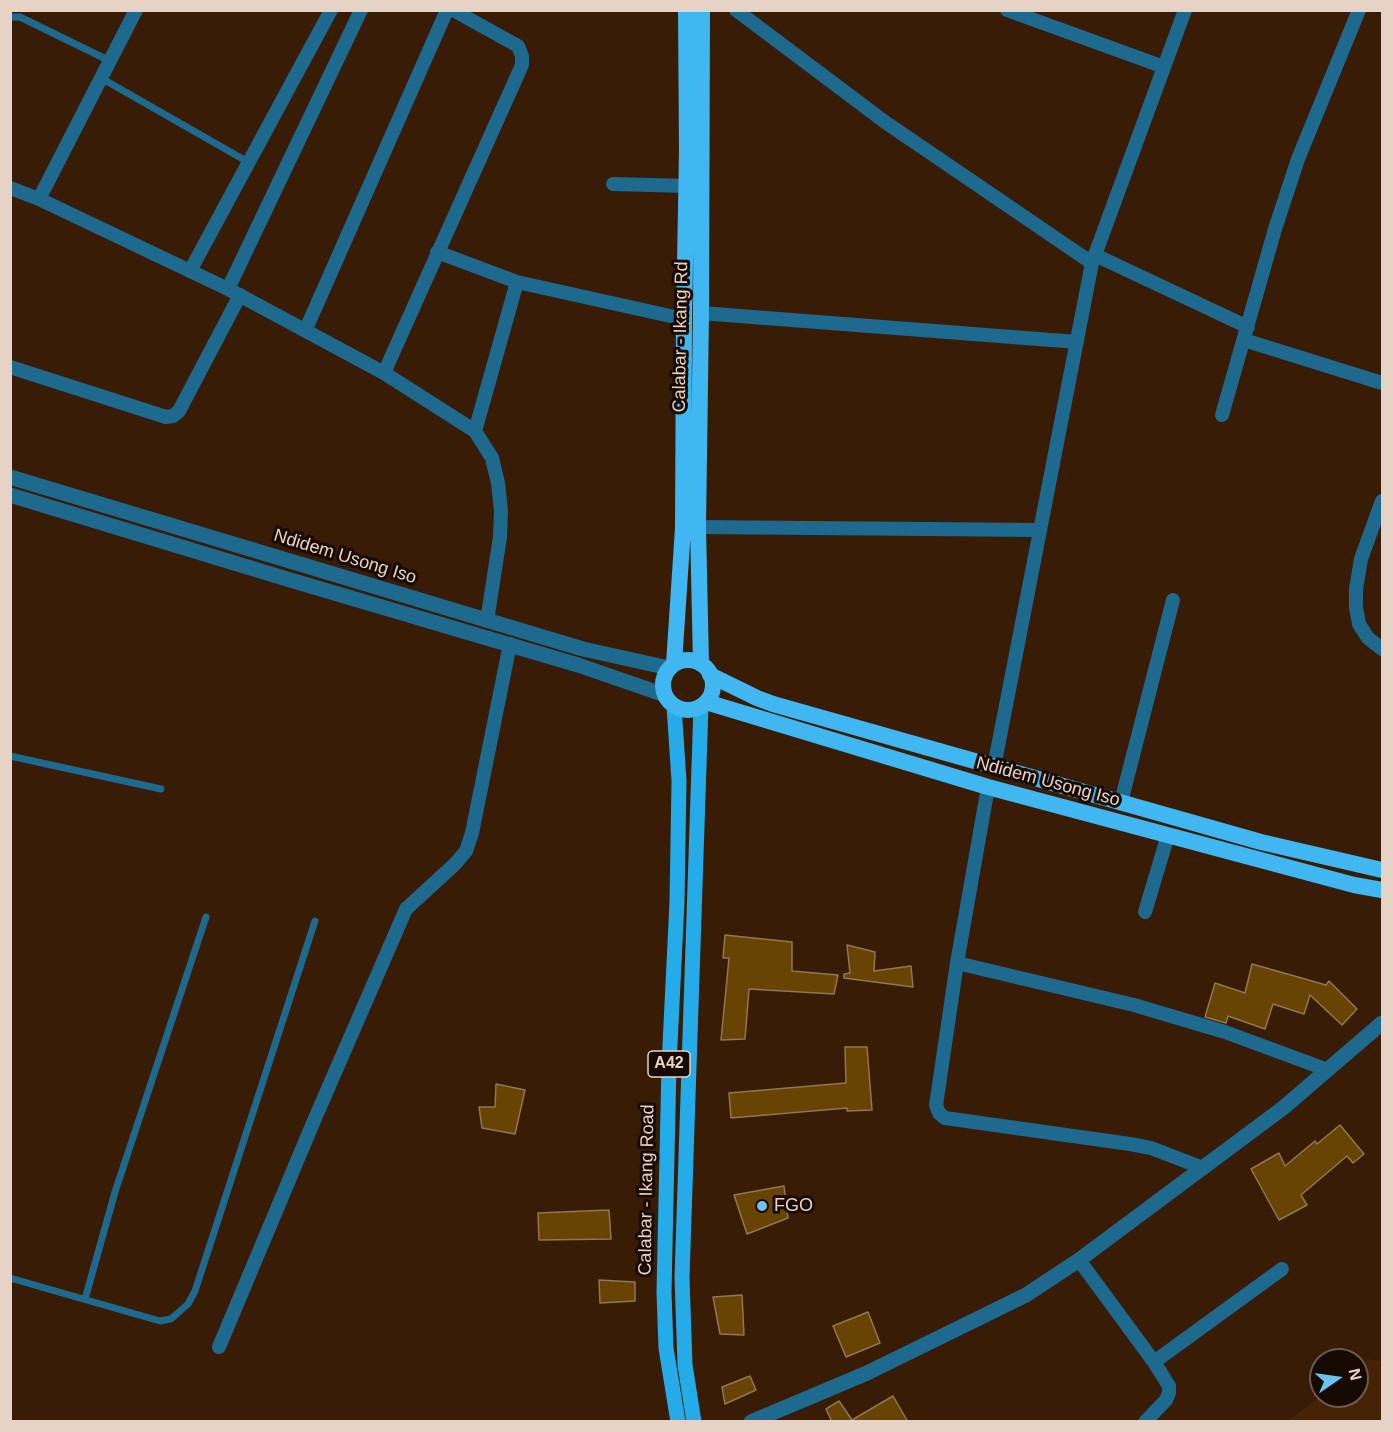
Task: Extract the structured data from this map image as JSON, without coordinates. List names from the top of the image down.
{
  "streets": {
    "highway": ["Calabar - Ikang Rd", "Ndidem Usong Iso"],
    "main road": ["A42", "Calabar - Ikang Road"]
  },
  "crossings": [
    ["Calabar - Ikang Rd", "Ndidem Usong Iso"],
    ["Calabar - Ikang Rd", "Calabar - Ikang Road"],
    ["Ndidem Usong Iso", "Calabar - Ikang Road"]
  ],
  "places": ["FGO"],
  "north": "right"
}
